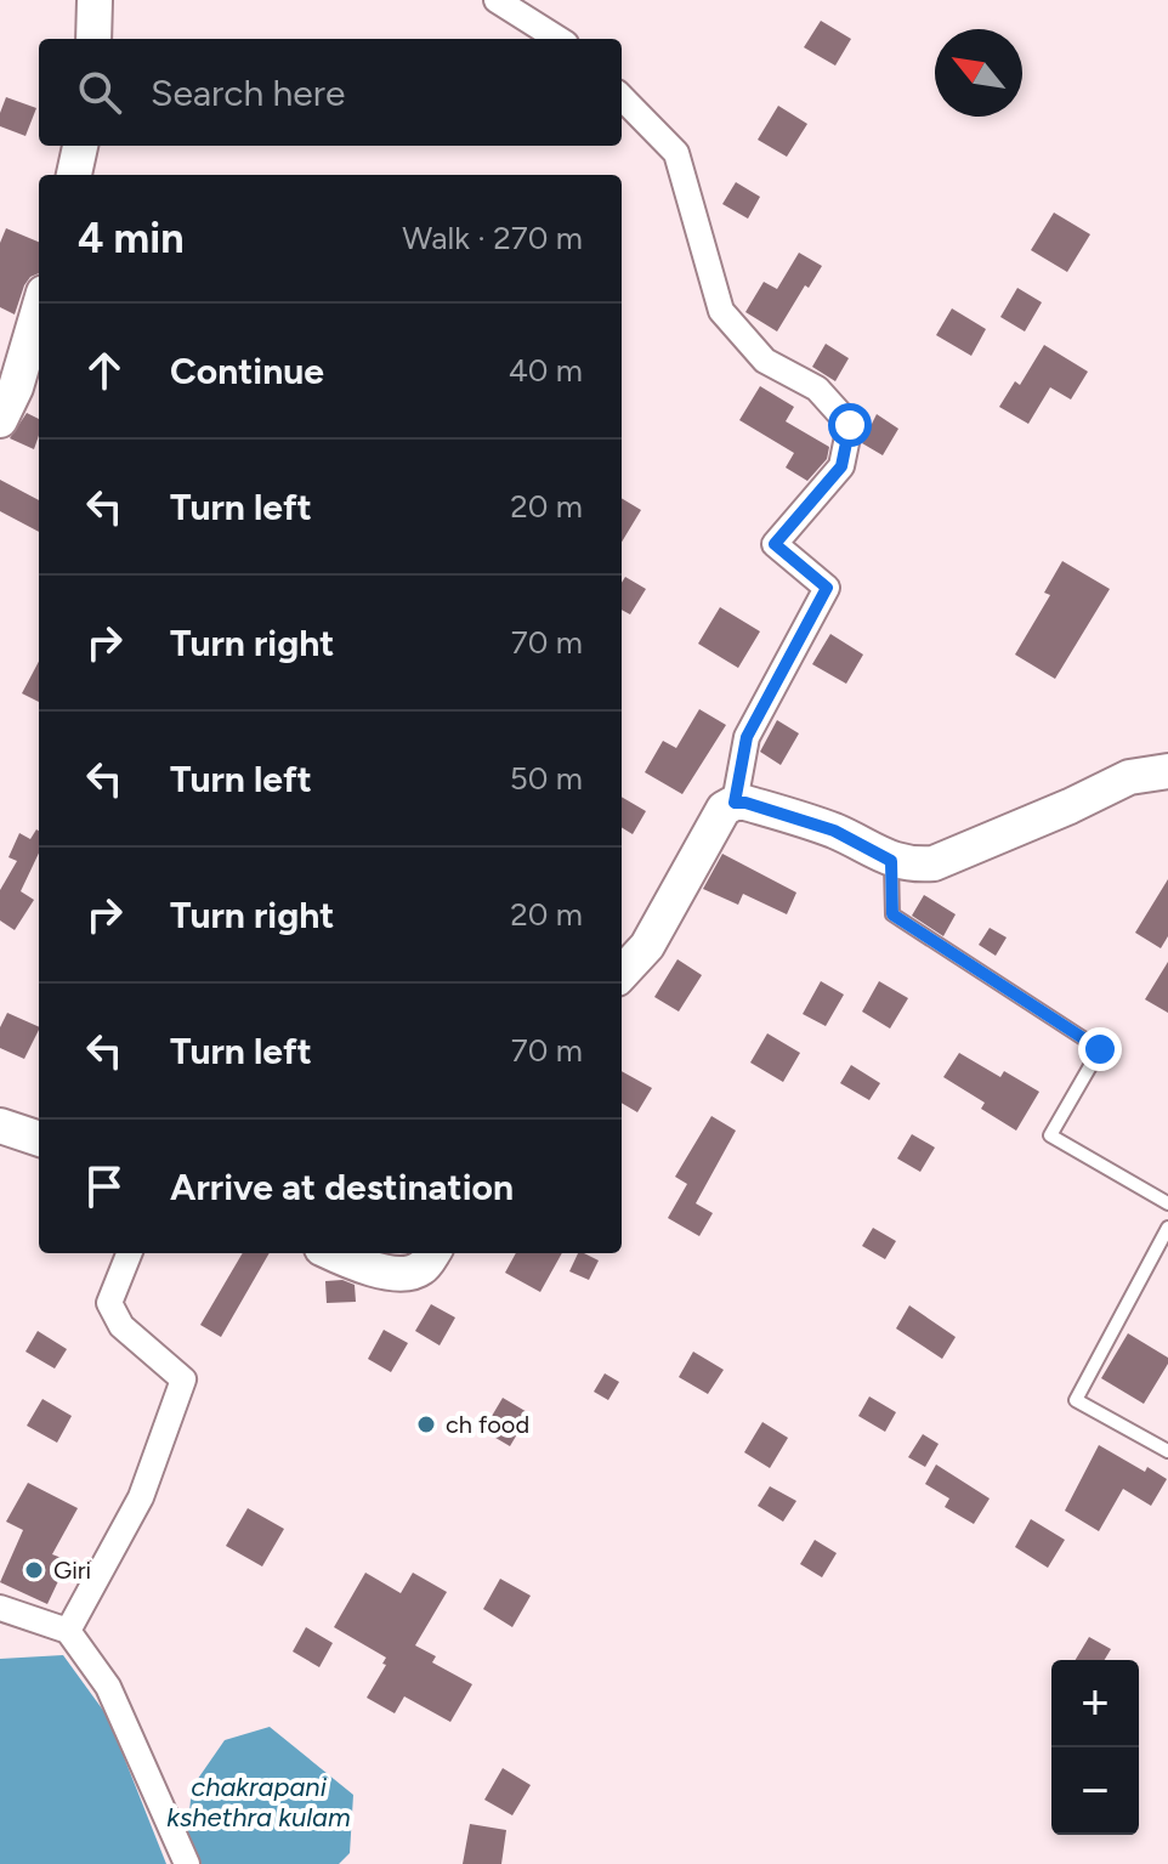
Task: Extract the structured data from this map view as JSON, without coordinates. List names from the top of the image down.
{
  "water": ["chakrapani kshethra kulam"],
  "places": ["ch food", "Giri"],
  "north": "top left",
  "page": {
    "search": "Search here",
    "heading": ["4 min", "Walk · 270 m"],
    "list": [
      ["Continue", "40 m"],
      ["Turn left", "20 m"],
      ["Turn right", "70 m"],
      ["Turn left", "50 m"],
      ["Turn right", "20 m"],
      ["Turn left", "70 m"],
      "Arrive at destination"
    ],
    "map_buttons": ["+", "−"]
  }
}
